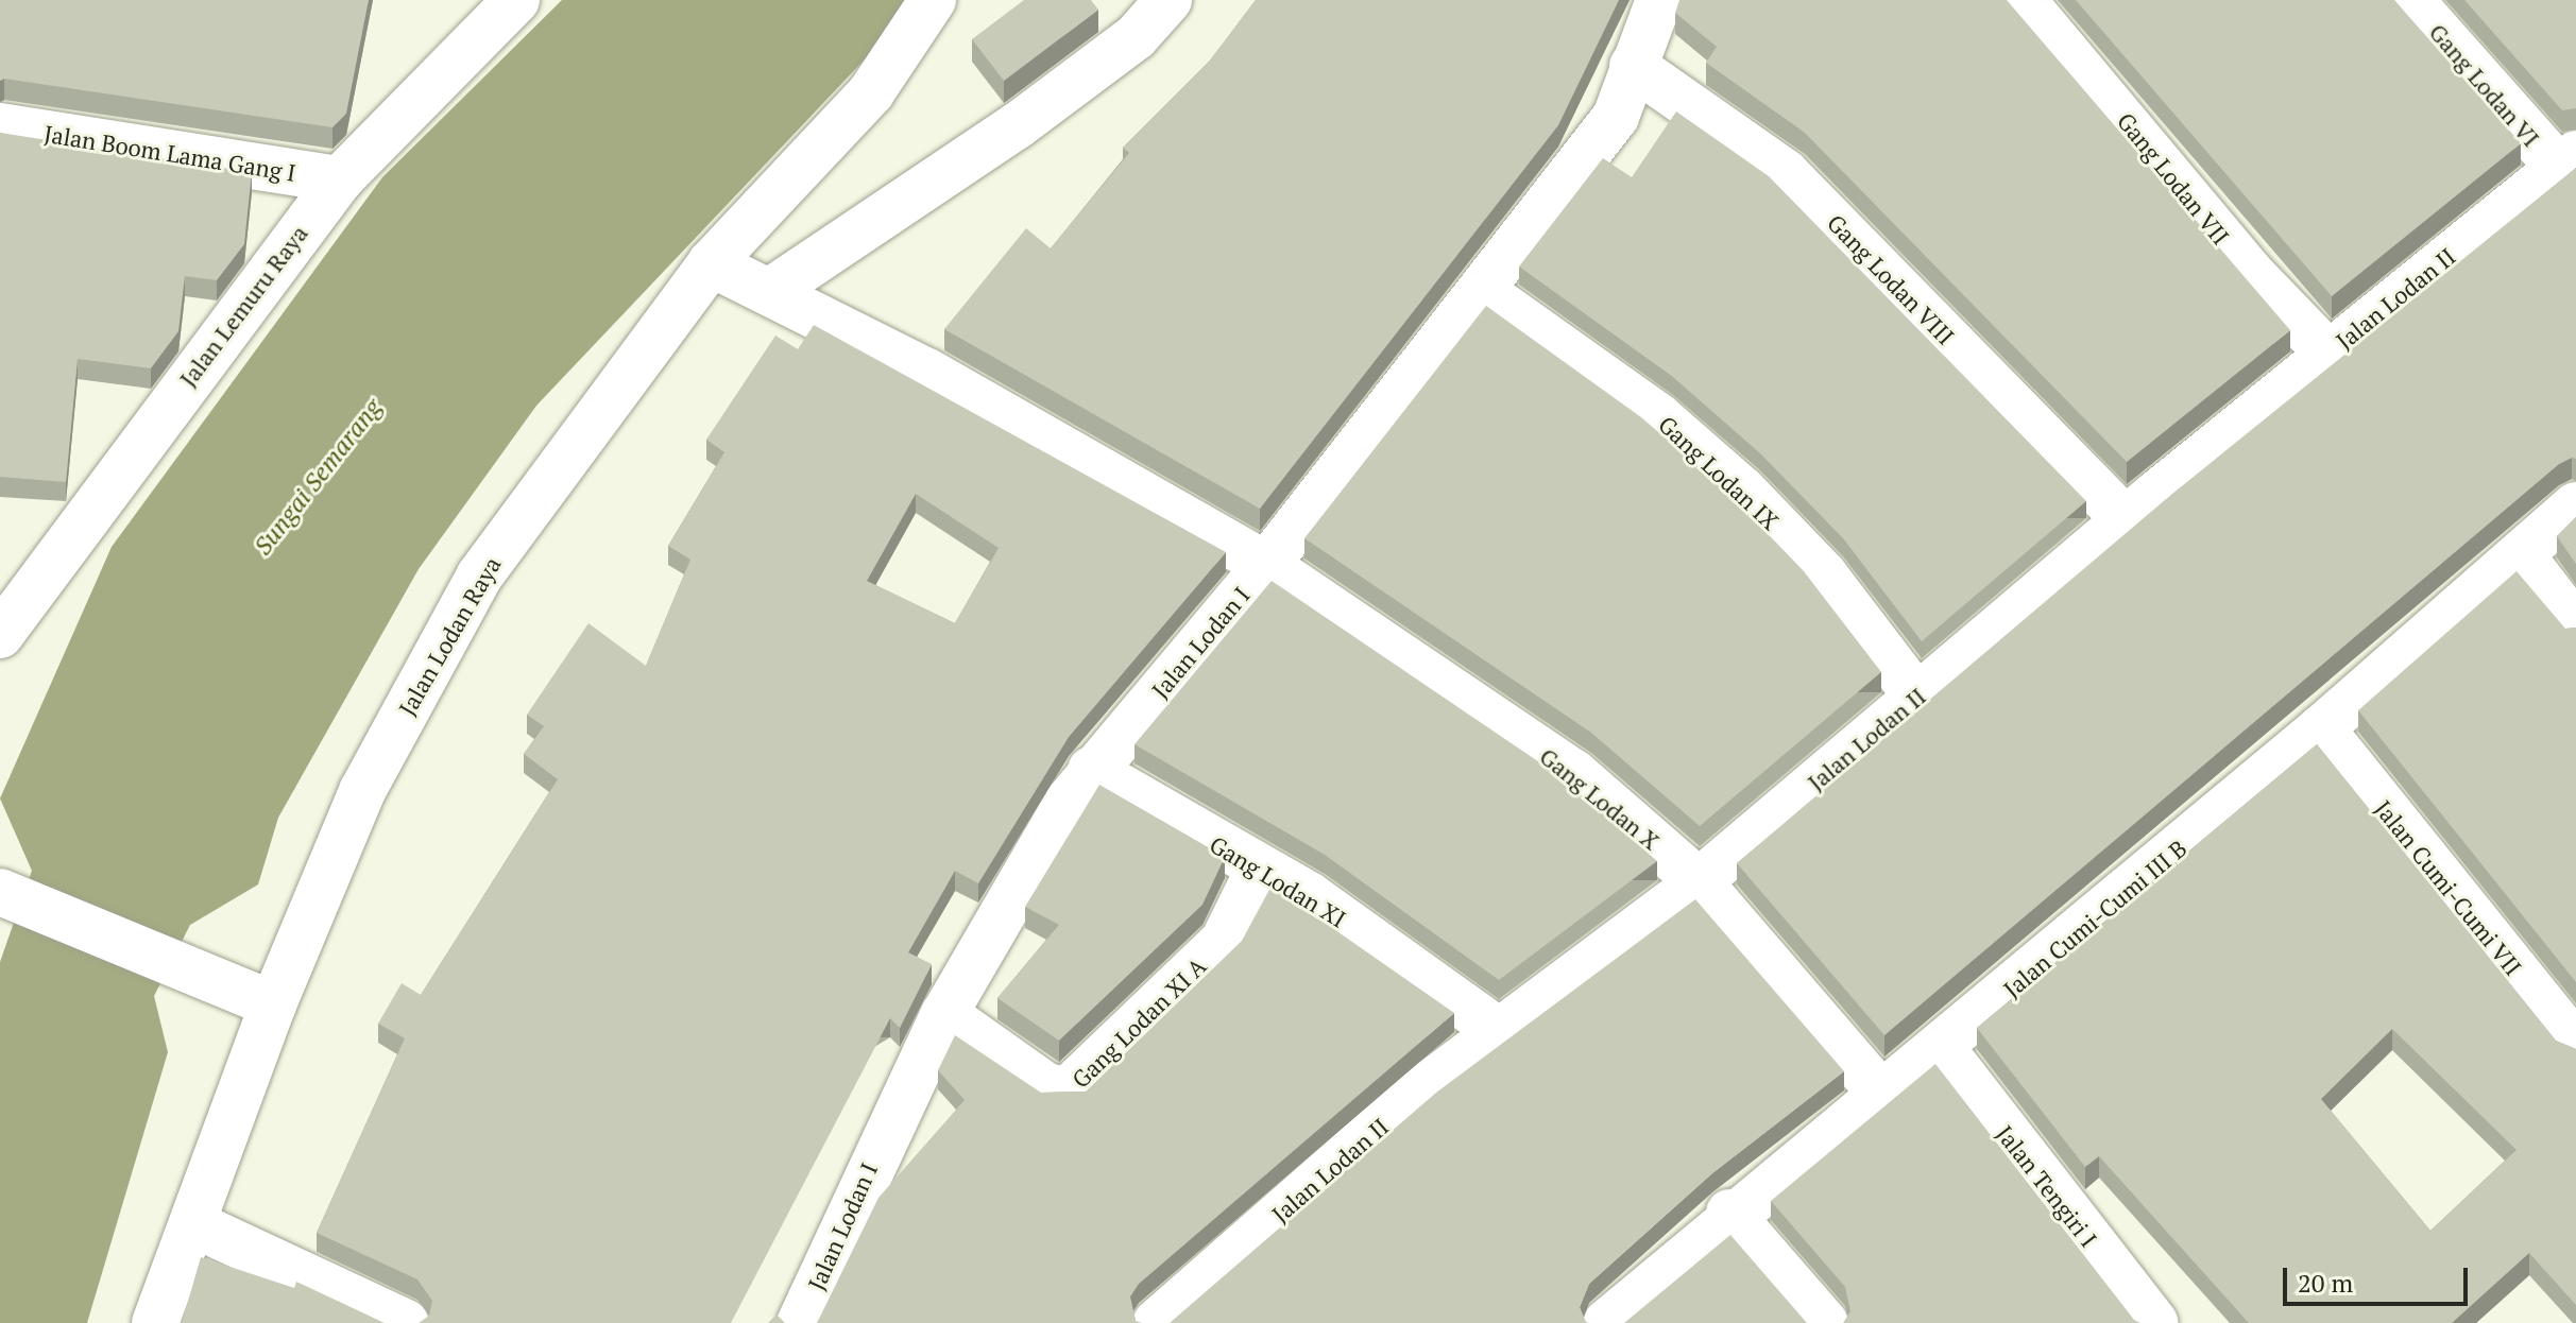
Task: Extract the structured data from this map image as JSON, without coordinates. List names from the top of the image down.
{
  "streets": {
    "street": [
      "Gang Lodan VI",
      "Jalan Boom Lama Gang I",
      "Gang Lodan VII",
      "Gang Lodan VIII",
      "Jalan Lodan II",
      "Jalan Lemuru Raya",
      "Gang Lodan IX",
      "Jalan Lodan Raya",
      "Jalan Lodan I",
      "Gang Lodan X",
      "Gang Lodan XI",
      "Jalan Cumi-Cumi VII",
      "Jalan Cumi-Cumi III B",
      "Gang Lodan XI A",
      "Jalan Tengiri I"
    ]
  },
  "crossings": [
    ["Gang Lodan VI", "Jalan Lodan II"],
    ["Jalan Boom Lama Gang I", "Jalan Lemuru Raya"],
    ["Gang Lodan VII", "Jalan Lodan II"],
    ["Gang Lodan VIII", "Jalan Lodan II"],
    ["Gang Lodan VIII", "Jalan Lodan I"],
    ["Jalan Lodan II", "Gang Lodan IX"],
    ["Jalan Lodan II", "Gang Lodan X"],
    ["Jalan Lodan II", "Gang Lodan XI"],
    ["Gang Lodan IX", "Jalan Lodan I"],
    ["Jalan Lodan Raya", "Gang Lodan X"],
    ["Jalan Lodan I", "Gang Lodan X"],
    ["Jalan Lodan I", "Gang Lodan XI"],
    ["Jalan Lodan I", "Gang Lodan XI A"],
    ["Gang Lodan X", "Jalan Cumi-Cumi III B"],
    ["Gang Lodan XI", "Gang Lodan XI A"],
    ["Jalan Cumi-Cumi VII", "Jalan Cumi-Cumi III B"],
    ["Jalan Cumi-Cumi III B", "Jalan Tengiri I"]
  ],
  "water": ["Sungai Semarang"],
  "scale_bar": "20 m"
}
